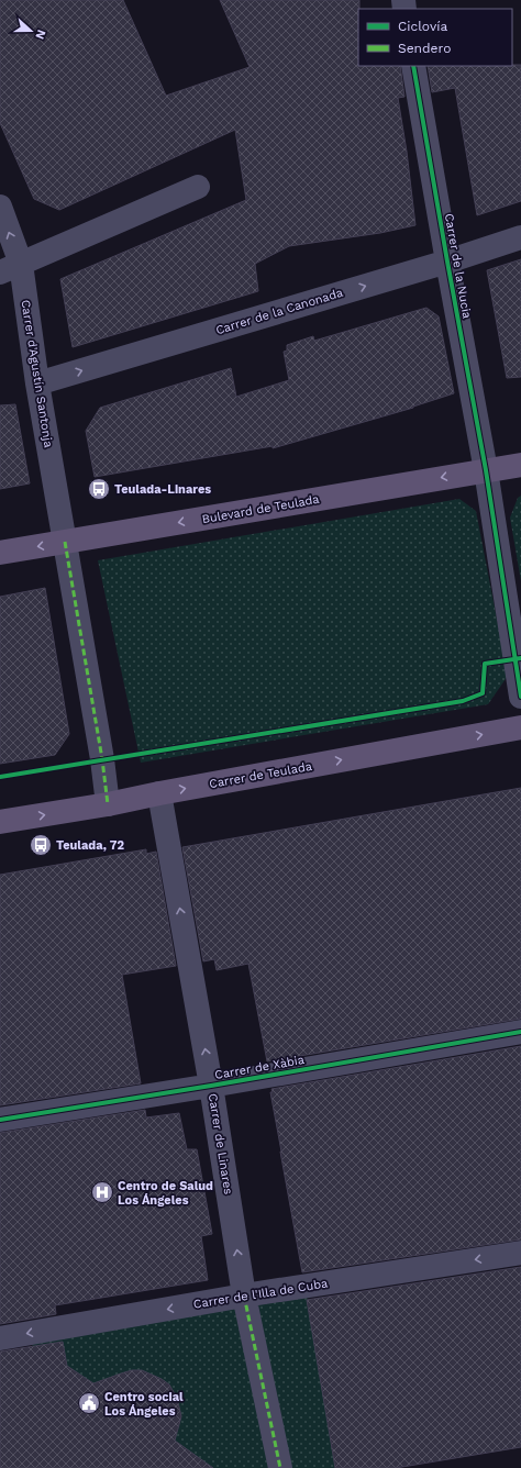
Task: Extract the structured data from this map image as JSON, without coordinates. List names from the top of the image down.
{
  "streets": {
    "main road": ["Bulevard de Teulada", "Carrer de Teulada"],
    "street": [
      "Carrer de la Nucia",
      "Carrer de la Canonada",
      "Carrer d'Agustín Santonja",
      "Carrer de Xàbia",
      "Carrer de Linares",
      "Carrer de l'Illa de Cuba"
    ]
  },
  "crossings": [
    ["Carrer de la Nucia", "Carrer de la Canonada"],
    ["Carrer de la Nucia", "Bulevard de Teulada"],
    ["Carrer de la Canonada", "Carrer d'Agustín Santonja"],
    ["Carrer d'Agustín Santonja", "Bulevard de Teulada"],
    ["Carrer d'Agustín Santonja", "Carrer de Teulada"],
    ["Carrer de Teulada", "Carrer de Linares"],
    ["Carrer de Xàbia", "Carrer de Linares"],
    ["Carrer de Linares", "Carrer de l'Illa de Cuba"]
  ],
  "one_way": [
    "Bulevard de Teulada",
    "Carrer de Teulada",
    "Carrer de Linares",
    "Carrer de l'Illa de Cuba"
  ],
  "places": {
    "bus stop": ["Teulada-Linares", "Teulada, 72"],
    "hospital": ["Centro de Salud Los Ángeles"],
    "public building": ["Centro social Los Ángeles"]
  },
  "legend": ["Ciclovía", "Sendero"],
  "north": "right"
}
